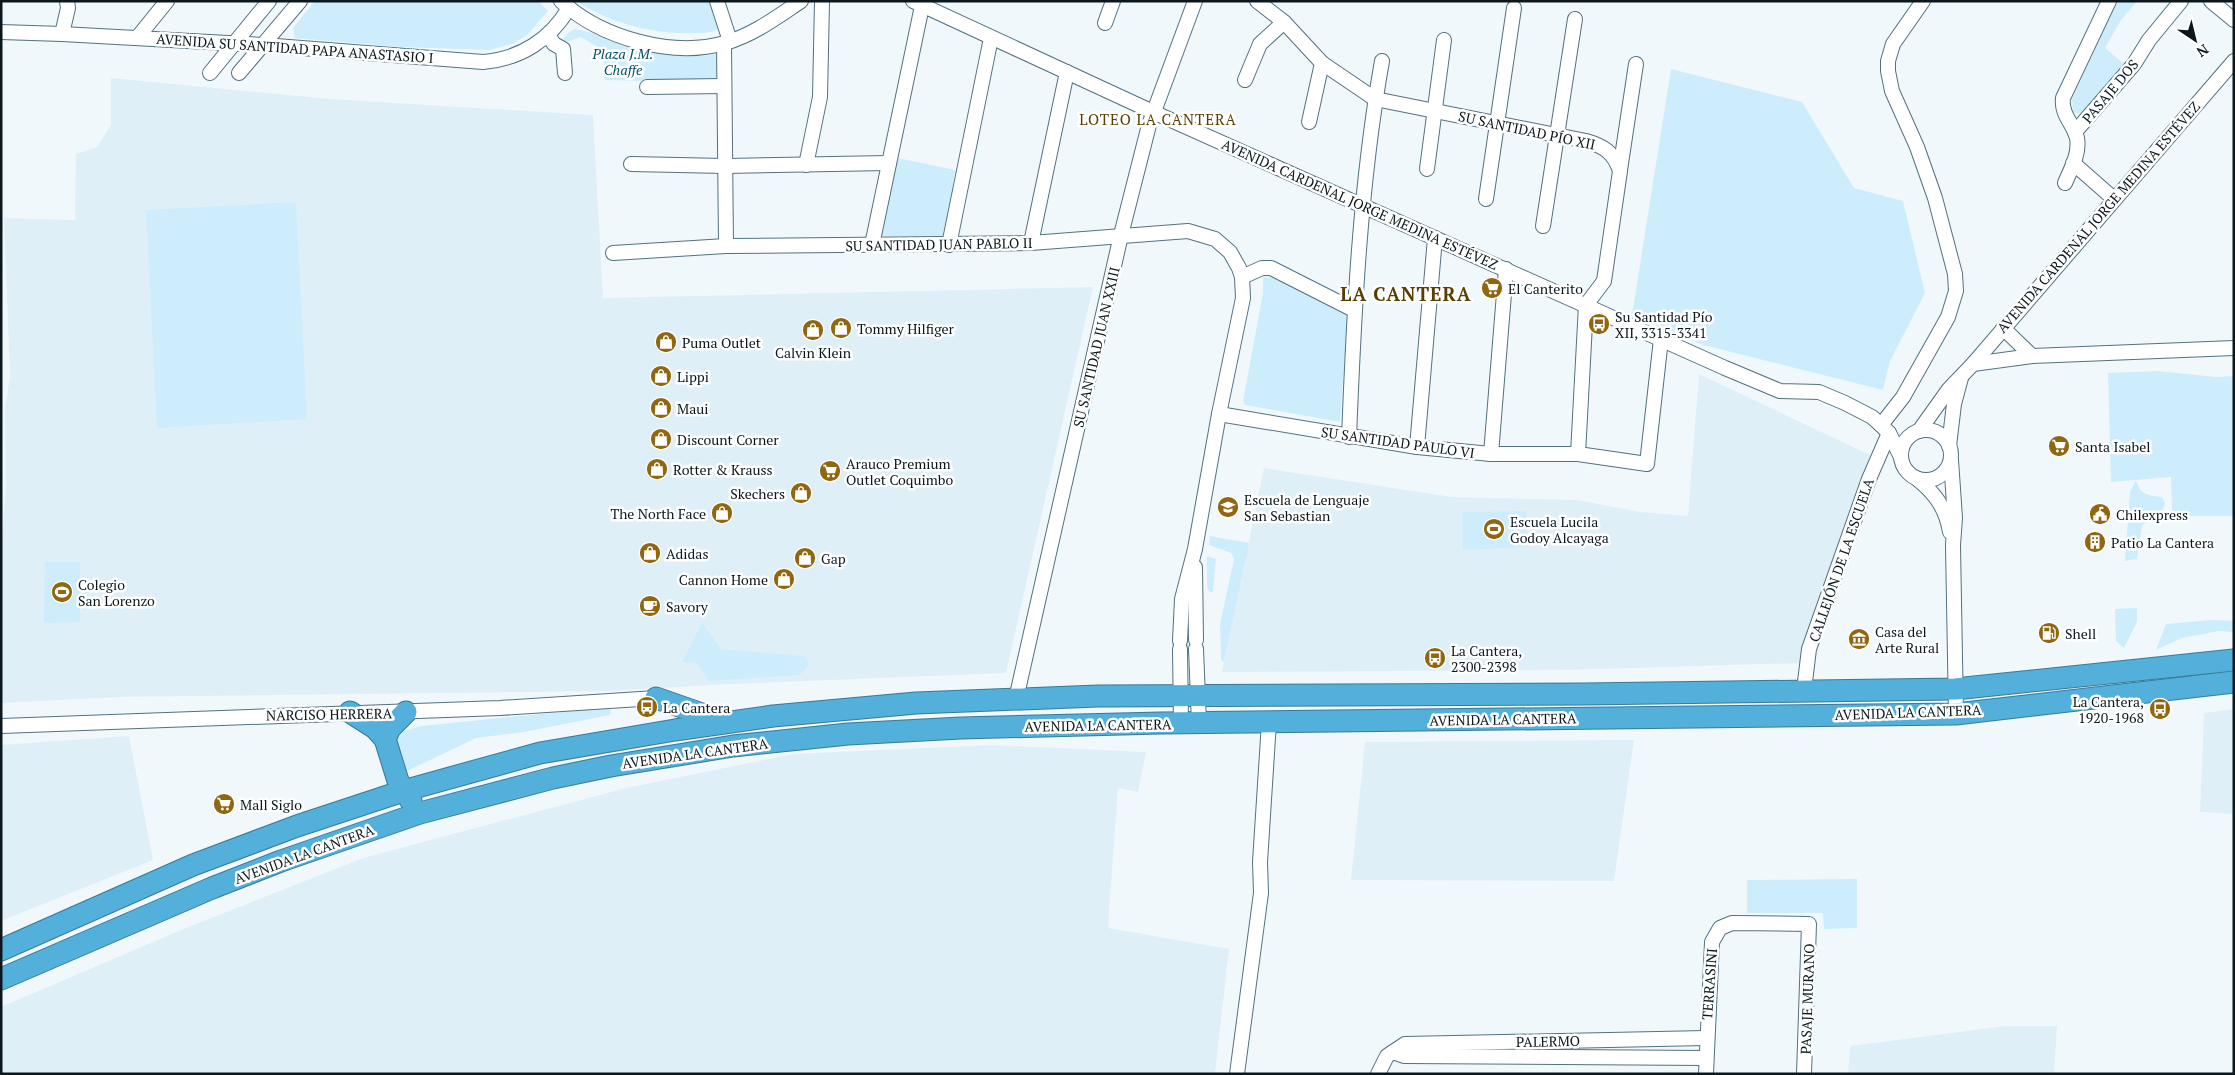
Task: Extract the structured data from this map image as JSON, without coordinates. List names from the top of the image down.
{
  "streets": {
    "highway": ["AVENIDA LA CANTERA"],
    "street": [
      "AVENIDA SU SANTIDAD PAPA ANASTASIO I",
      "PASAJE DOS",
      "SU SANTIDAD PÍO XII",
      "AVENIDA CARDENAL JORGE MEDINA ESTÉVEZ",
      "SU SANTIDAD JUAN PABLO II",
      "SU SANTIDAD JUAN XXIII",
      "SU SANTIDAD PAULO VI",
      "CALLEJÓN DE LA ESCUELA",
      "NARCISO HERRERA",
      "TERRASINI",
      "PASAJE MURANO",
      "PALERMO"
    ]
  },
  "crossings": [
    ["AVENIDA CARDENAL JORGE MEDINA ESTÉVEZ", "SU SANTIDAD JUAN XXIII"],
    ["AVENIDA CARDENAL JORGE MEDINA ESTÉVEZ", "SU SANTIDAD PAULO VI"],
    ["AVENIDA CARDENAL JORGE MEDINA ESTÉVEZ", "CALLEJÓN DE LA ESCUELA"],
    ["AVENIDA CARDENAL JORGE MEDINA ESTÉVEZ", "AVENIDA LA CANTERA"],
    ["SU SANTIDAD JUAN PABLO II", "SU SANTIDAD JUAN XXIII"],
    ["SU SANTIDAD JUAN PABLO II", "SU SANTIDAD PAULO VI"],
    ["SU SANTIDAD JUAN PABLO II", "AVENIDA LA CANTERA"],
    ["SU SANTIDAD JUAN XXIII", "AVENIDA LA CANTERA"],
    ["CALLEJÓN DE LA ESCUELA", "AVENIDA LA CANTERA"],
    ["TERRASINI", "PASAJE MURANO"],
    ["TERRASINI", "PALERMO"]
  ],
  "districts": ["LOTEO LA CANTERA", "LA CANTERA"],
  "parks": ["Plaza J.M. Chaffe"],
  "places": {
    "supermarket": [
      "El Canterito",
      "Santa Isabel",
      "Arauco Premium Outlet Coquimbo",
      "Mall Siglo"
    ],
    "bus stop": [
      "Su Santidad Pío XII, 3315-3341",
      "La Cantera, 2300-2398",
      "La Cantera",
      "La Cantera, 1920-1968"
    ],
    "shop": [
      "Tommy Hilfiger",
      "Calvin Klein",
      "Puma Outlet",
      "Lippi",
      "Maui",
      "Discount Corner",
      "Rotter & Krauss",
      "Skechers",
      "The North Face",
      "Adidas",
      "Gap",
      "Cannon Home"
    ],
    "school or university": ["Escuela de Lenguaje San Sebastian"],
    "public building": ["Chilexpress"],
    "sports": ["Escuela Lucila Godoy Alcayaga", "Colegio San Lorenzo"],
    "building": ["Patio La Cantera"],
    "cafe": ["Savory"],
    "fuel station": ["Shell"],
    "museum": ["Casa del Arte Rural"]
  },
  "north": "bottom right"
}
